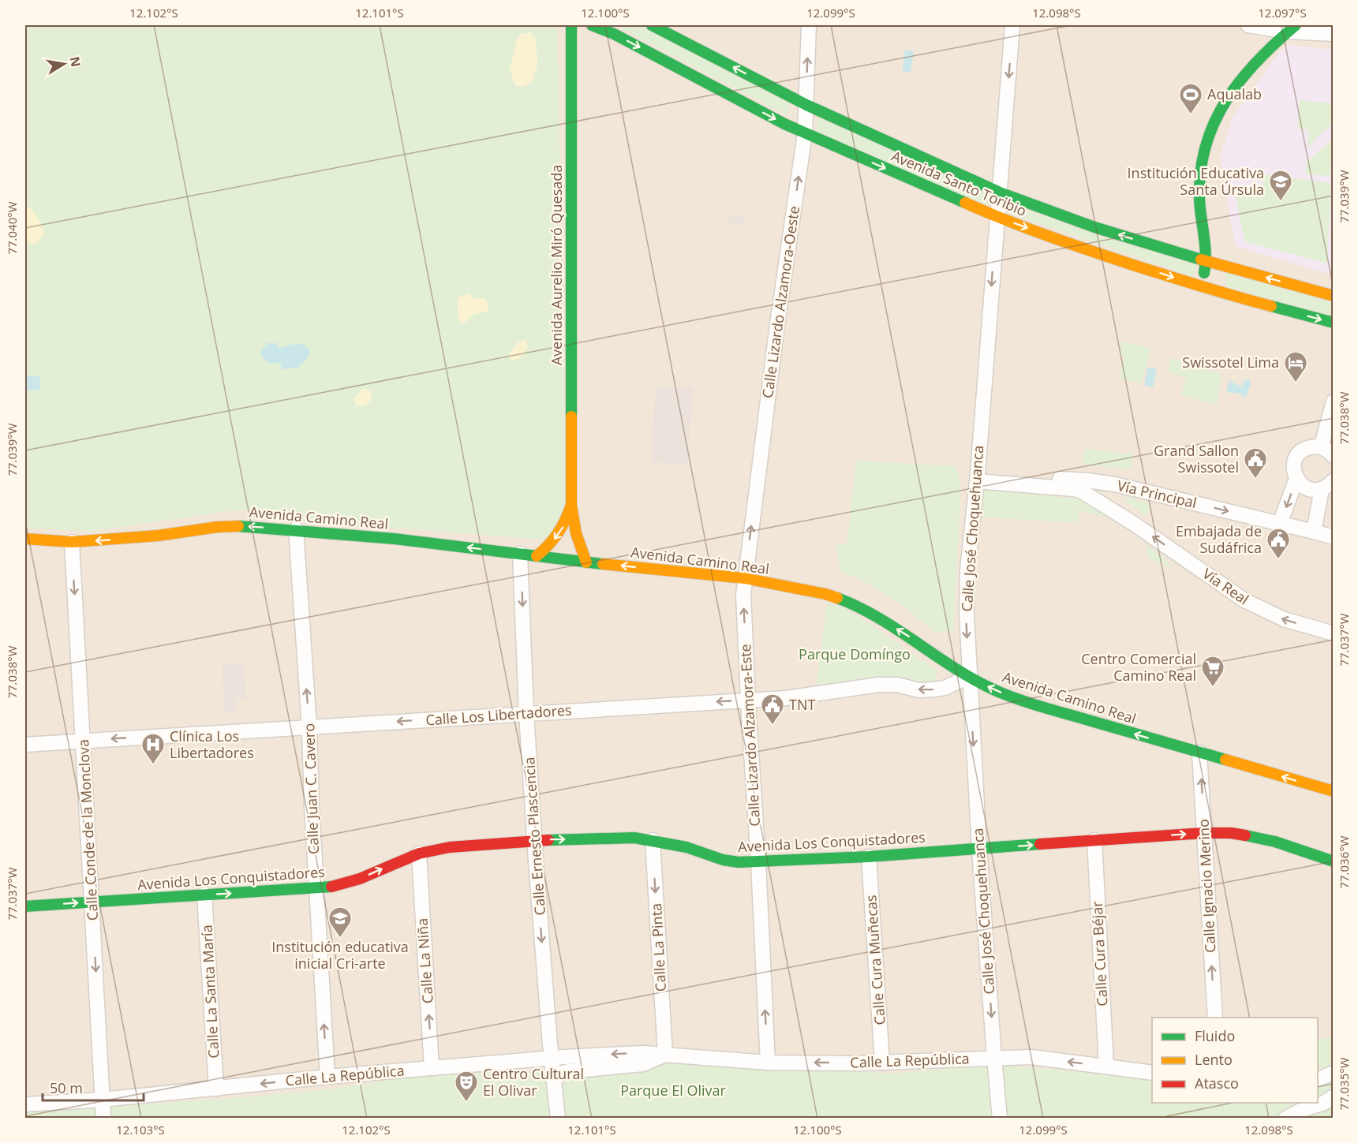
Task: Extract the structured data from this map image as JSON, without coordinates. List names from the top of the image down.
{
  "streets": {
    "main road": [
      "Avenida Santo Toribio",
      "Avenida Aurelio Miró Quesada",
      "Avenida Camino Real",
      "Avenida Los Conquistadores"
    ],
    "street": [
      "Calle Lizardo Alzamora-Oeste",
      "Vía Principal",
      "Calle José Choquehuanca",
      "Vía Real",
      "Calle Los Libertadores",
      "Calle Lizardo Alzamora-Este",
      "Calle Juan C. Cavero",
      "Calle Conde de la Monclova",
      "Calle Ernesto Plascencia",
      "Calle Ignacio Merino",
      "Calle La Pinta",
      "Calle Cura Béjar",
      "Calle Cura Muñecas",
      "Calle La Niña",
      "Calle La Santa María",
      "Calle La República"
    ]
  },
  "crossings": [
    ["Avenida Santo Toribio", "Calle Lizardo Alzamora-Oeste"],
    ["Avenida Santo Toribio", "Calle José Choquehuanca"],
    ["Avenida Aurelio Miró Quesada", "Avenida Camino Real"],
    ["Calle Lizardo Alzamora-Oeste", "Avenida Camino Real"],
    ["Calle Lizardo Alzamora-Oeste", "Calle Lizardo Alzamora-Este"],
    ["Vía Principal", "Calle José Choquehuanca"],
    ["Vía Principal", "Vía Real"],
    ["Avenida Camino Real", "Calle José Choquehuanca"],
    ["Avenida Camino Real", "Calle Los Libertadores"],
    ["Avenida Camino Real", "Calle Lizardo Alzamora-Este"],
    ["Avenida Camino Real", "Calle Juan C. Cavero"],
    ["Avenida Camino Real", "Calle Conde de la Monclova"],
    ["Avenida Camino Real", "Calle Ernesto Plascencia"],
    ["Avenida Camino Real", "Calle Ignacio Merino"],
    ["Calle José Choquehuanca", "Vía Real"],
    ["Calle José Choquehuanca", "Calle Los Libertadores"],
    ["Calle José Choquehuanca", "Avenida Los Conquistadores"],
    ["Calle José Choquehuanca", "Calle La República"],
    ["Calle Los Libertadores", "Calle Lizardo Alzamora-Este"],
    ["Calle Los Libertadores", "Calle Juan C. Cavero"],
    ["Calle Los Libertadores", "Calle Conde de la Monclova"],
    ["Calle Los Libertadores", "Calle Ernesto Plascencia"],
    ["Calle Lizardo Alzamora-Este", "Avenida Los Conquistadores"],
    ["Calle Lizardo Alzamora-Este", "Calle La República"],
    ["Calle Juan C. Cavero", "Avenida Los Conquistadores"],
    ["Calle Juan C. Cavero", "Calle La República"],
    ["Calle Conde de la Monclova", "Avenida Los Conquistadores"],
    ["Calle Conde de la Monclova", "Calle La República"],
    ["Calle Ernesto Plascencia", "Avenida Los Conquistadores"],
    ["Calle Ernesto Plascencia", "Calle La República"],
    ["Avenida Los Conquistadores", "Calle Ignacio Merino"],
    ["Avenida Los Conquistadores", "Calle La Pinta"],
    ["Avenida Los Conquistadores", "Calle Cura Béjar"],
    ["Avenida Los Conquistadores", "Calle Cura Muñecas"],
    ["Avenida Los Conquistadores", "Calle La Niña"],
    ["Avenida Los Conquistadores", "Calle La Santa María"],
    ["Calle La Pinta", "Calle La República"],
    ["Calle Cura Béjar", "Calle La República"],
    ["Calle Cura Muñecas", "Calle La República"],
    ["Calle La Niña", "Calle La República"],
    ["Calle La Santa María", "Calle La República"]
  ],
  "one_way": [
    "Calle Lizardo Alzamora-Oeste",
    "Vía Principal",
    "Avenida Camino Real",
    "Calle José Choquehuanca",
    "Vía Real",
    "Calle Los Libertadores",
    "Calle Lizardo Alzamora-Este",
    "Calle Juan C. Cavero",
    "Calle Conde de la Monclova",
    "Calle Ernesto Plascencia",
    "Avenida Los Conquistadores",
    "Calle Ignacio Merino",
    "Calle La Pinta",
    "Calle La Niña",
    "Calle La República"
  ],
  "parks": ["Parque Domíngo", "Parque El Olivar"],
  "places": {
    "sports": ["Aqualab"],
    "school or university": ["Institución Educativa Santa Úrsula", "Institución educativa inicial Cri-arte"],
    "hotel": ["Swissotel Lima"],
    "public building": ["Grand Sallon Swissotel", "Embajada de Sudáfrica", "TNT"],
    "supermarket": ["Centro Comercial Camino Real"],
    "hospital": ["Clínica Los Libertadores"],
    "theatre": ["Centro Cultural El Olivar"]
  },
  "legend": ["Fluido", "Lento", "Atasco"],
  "scale_bar": "50 m",
  "north": "right",
  "coordinates": [
    "12.102°S",
    "12.101°S",
    "12.100°S",
    "12.099°S",
    "12.098°S",
    "12.097°S",
    "77.039°W",
    "77.040°W",
    "77.038°W",
    "77.037°W",
    "77.036°W",
    "77.035°W",
    "12.103°S"
  ]
}
